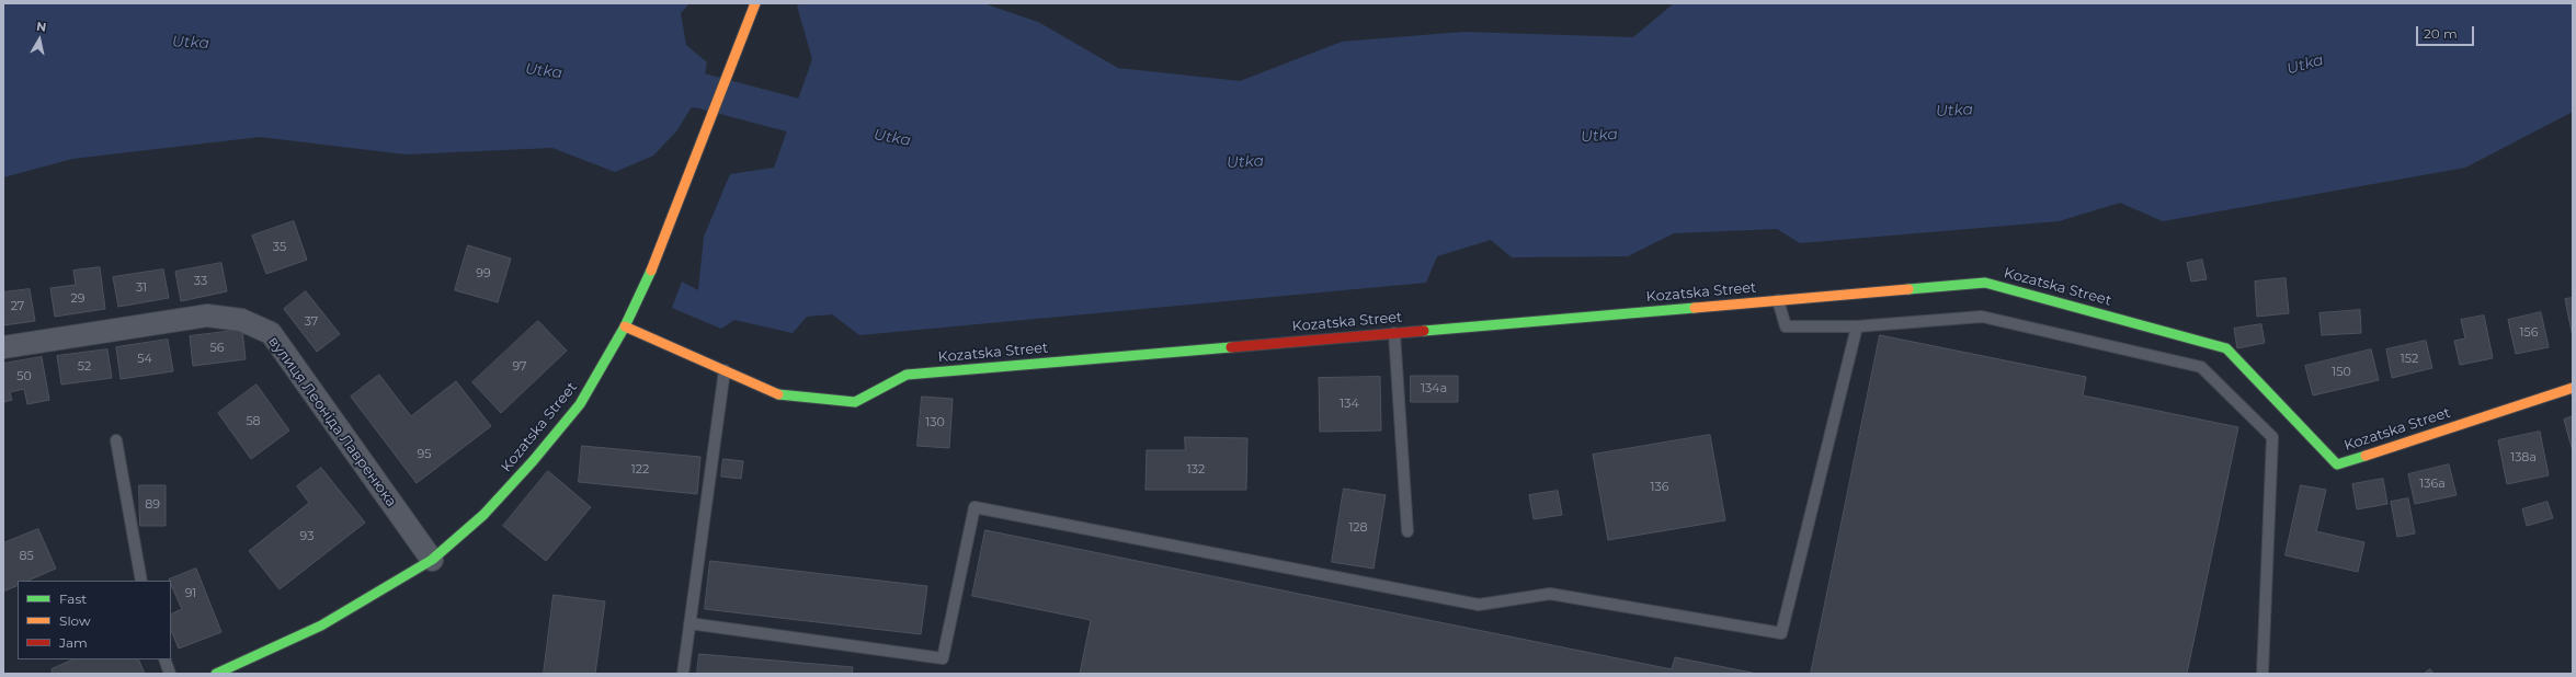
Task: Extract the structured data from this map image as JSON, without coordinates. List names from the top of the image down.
{
  "streets": {
    "street": ["Kozatska Street", "вулиця Леоніда Лавренюка"]
  },
  "crossings": [
    ["Kozatska Street", "вулиця Леоніда Лавренюка"]
  ],
  "water": ["Utka"],
  "house_numbers": [
    "35",
    "99",
    "33",
    "31",
    "29",
    "27",
    "37",
    "156",
    "56",
    "54",
    "152",
    "52",
    "97",
    "150",
    "50",
    "134а",
    "134",
    "58",
    "130",
    "95",
    "138а",
    "122",
    "132",
    "136а",
    "136",
    "89",
    "128",
    "93",
    "85",
    "91"
  ],
  "legend": ["Fast", "Slow", "Jam"],
  "scale_bar": "20 m",
  "north": "top"
}
